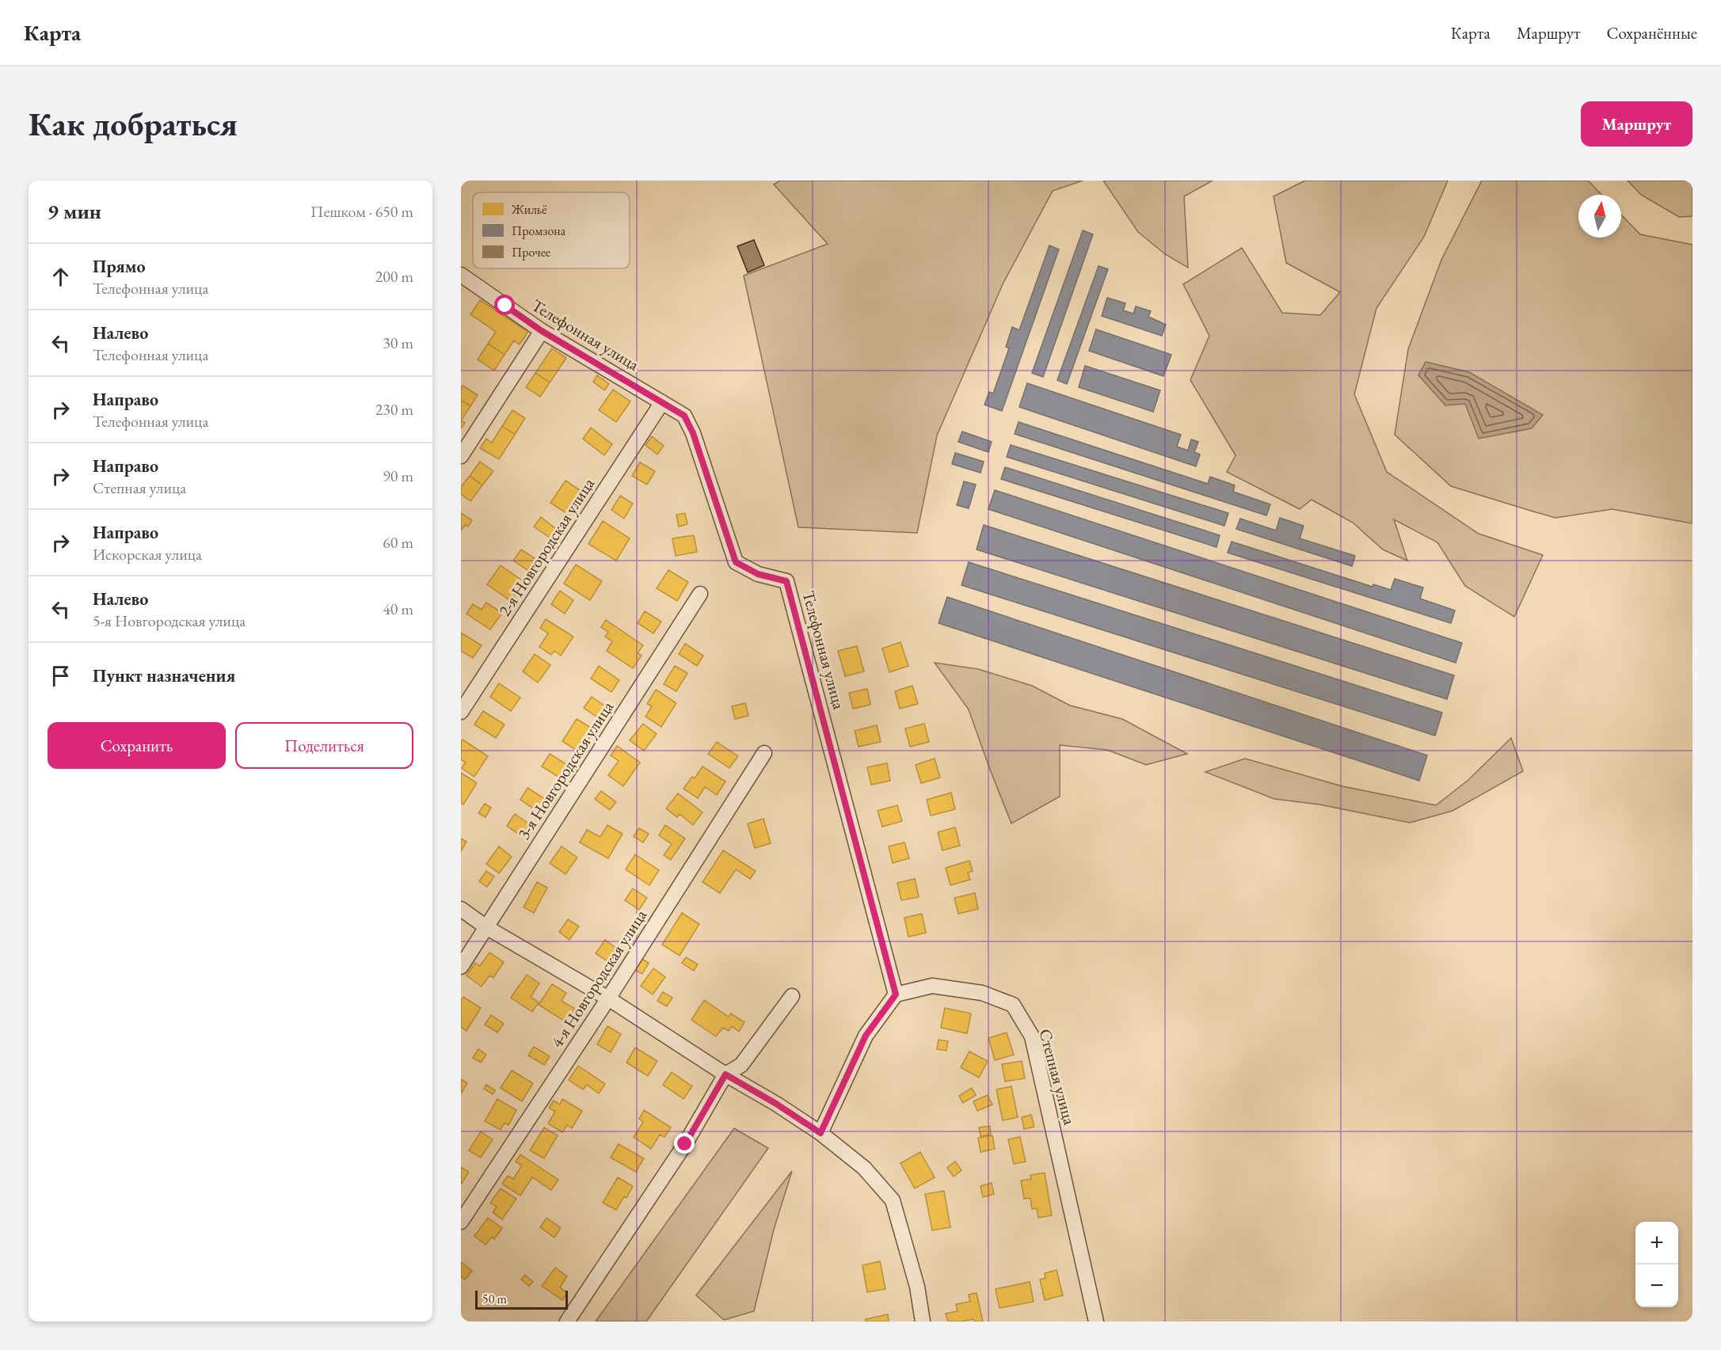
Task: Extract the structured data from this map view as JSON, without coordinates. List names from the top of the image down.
{
  "streets": {
    "street": [
      "Телефонная улица",
      "2-я Новгородская улица",
      "3-я Новгородская улица",
      "4-я Новгородская улица",
      "Степная улица"
    ]
  },
  "crossings": [
    ["Телефонная улица", "2-я Новгородская улица"],
    ["Телефонная улица", "Степная улица"]
  ],
  "legend": ["Жильё", "Промзона", "Прочее"],
  "scale_bar": "50 m",
  "north": "top",
  "page": {
    "header": "Карта",
    "nav": ["Карта", "Маршрут", "Сохранённые"],
    "buttons": [
      "Маршрут",
      ["Сохранить", "Поделиться"]
    ],
    "title": "Как добраться",
    "heading": ["9 мин", "Пешком · 650 m"],
    "list": [
      ["Прямо", "Телефонная улица", "200 m"],
      ["Налево", "Телефонная улица", "30 m"],
      ["Направо", "Телефонная улица", "230 m"],
      ["Направо", "Степная улица", "90 m"],
      ["Направо", "Искорская улица", "60 m"],
      ["Налево", "5-я Новгородская улица", "40 m"],
      "Пункт назначения"
    ],
    "map_buttons": ["+", "−"],
    "scale": "50 m"
  }
}
